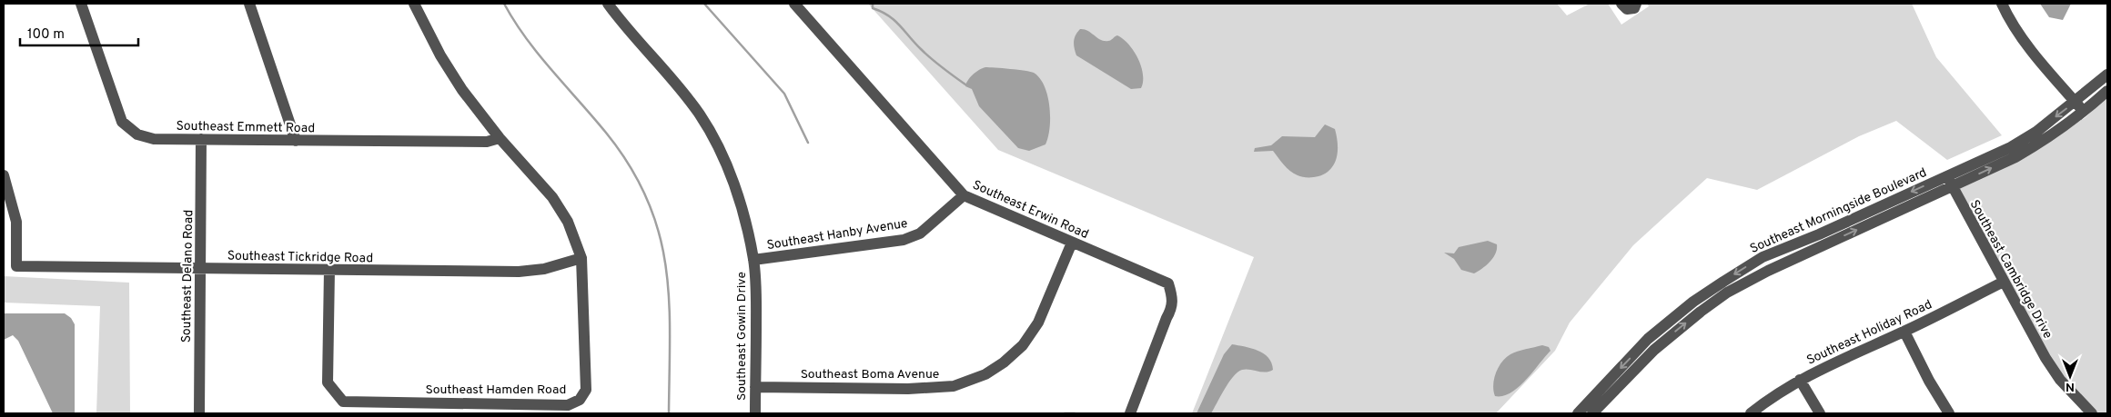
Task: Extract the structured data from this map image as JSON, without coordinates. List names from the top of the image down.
{
  "streets": {
    "street": [
      "Southeast Emmett Road",
      "Southeast Erwin Road",
      "Southeast Morningside Boulevard",
      "Southeast Hanby Avenue",
      "Southeast Tickridge Road",
      "Southeast Cambridge Drive",
      "Southeast Delano Road",
      "Southeast Holiday Road",
      "Southeast Gowin Drive",
      "Southeast Boma Avenue",
      "Southeast Hamden Road"
    ]
  },
  "crossings": [
    ["Southeast Emmett Road", "Southeast Delano Road"],
    ["Southeast Emmett Road", "Southeast Hamden Road"],
    ["Southeast Erwin Road", "Southeast Hanby Avenue"],
    ["Southeast Erwin Road", "Southeast Boma Avenue"],
    ["Southeast Morningside Boulevard", "Southeast Cambridge Drive"],
    ["Southeast Hanby Avenue", "Southeast Gowin Drive"],
    ["Southeast Tickridge Road", "Southeast Delano Road"],
    ["Southeast Tickridge Road", "Southeast Hamden Road"],
    ["Southeast Cambridge Drive", "Southeast Holiday Road"],
    ["Southeast Gowin Drive", "Southeast Boma Avenue"]
  ],
  "scale_bar": "100 m",
  "north": "bottom"
}
